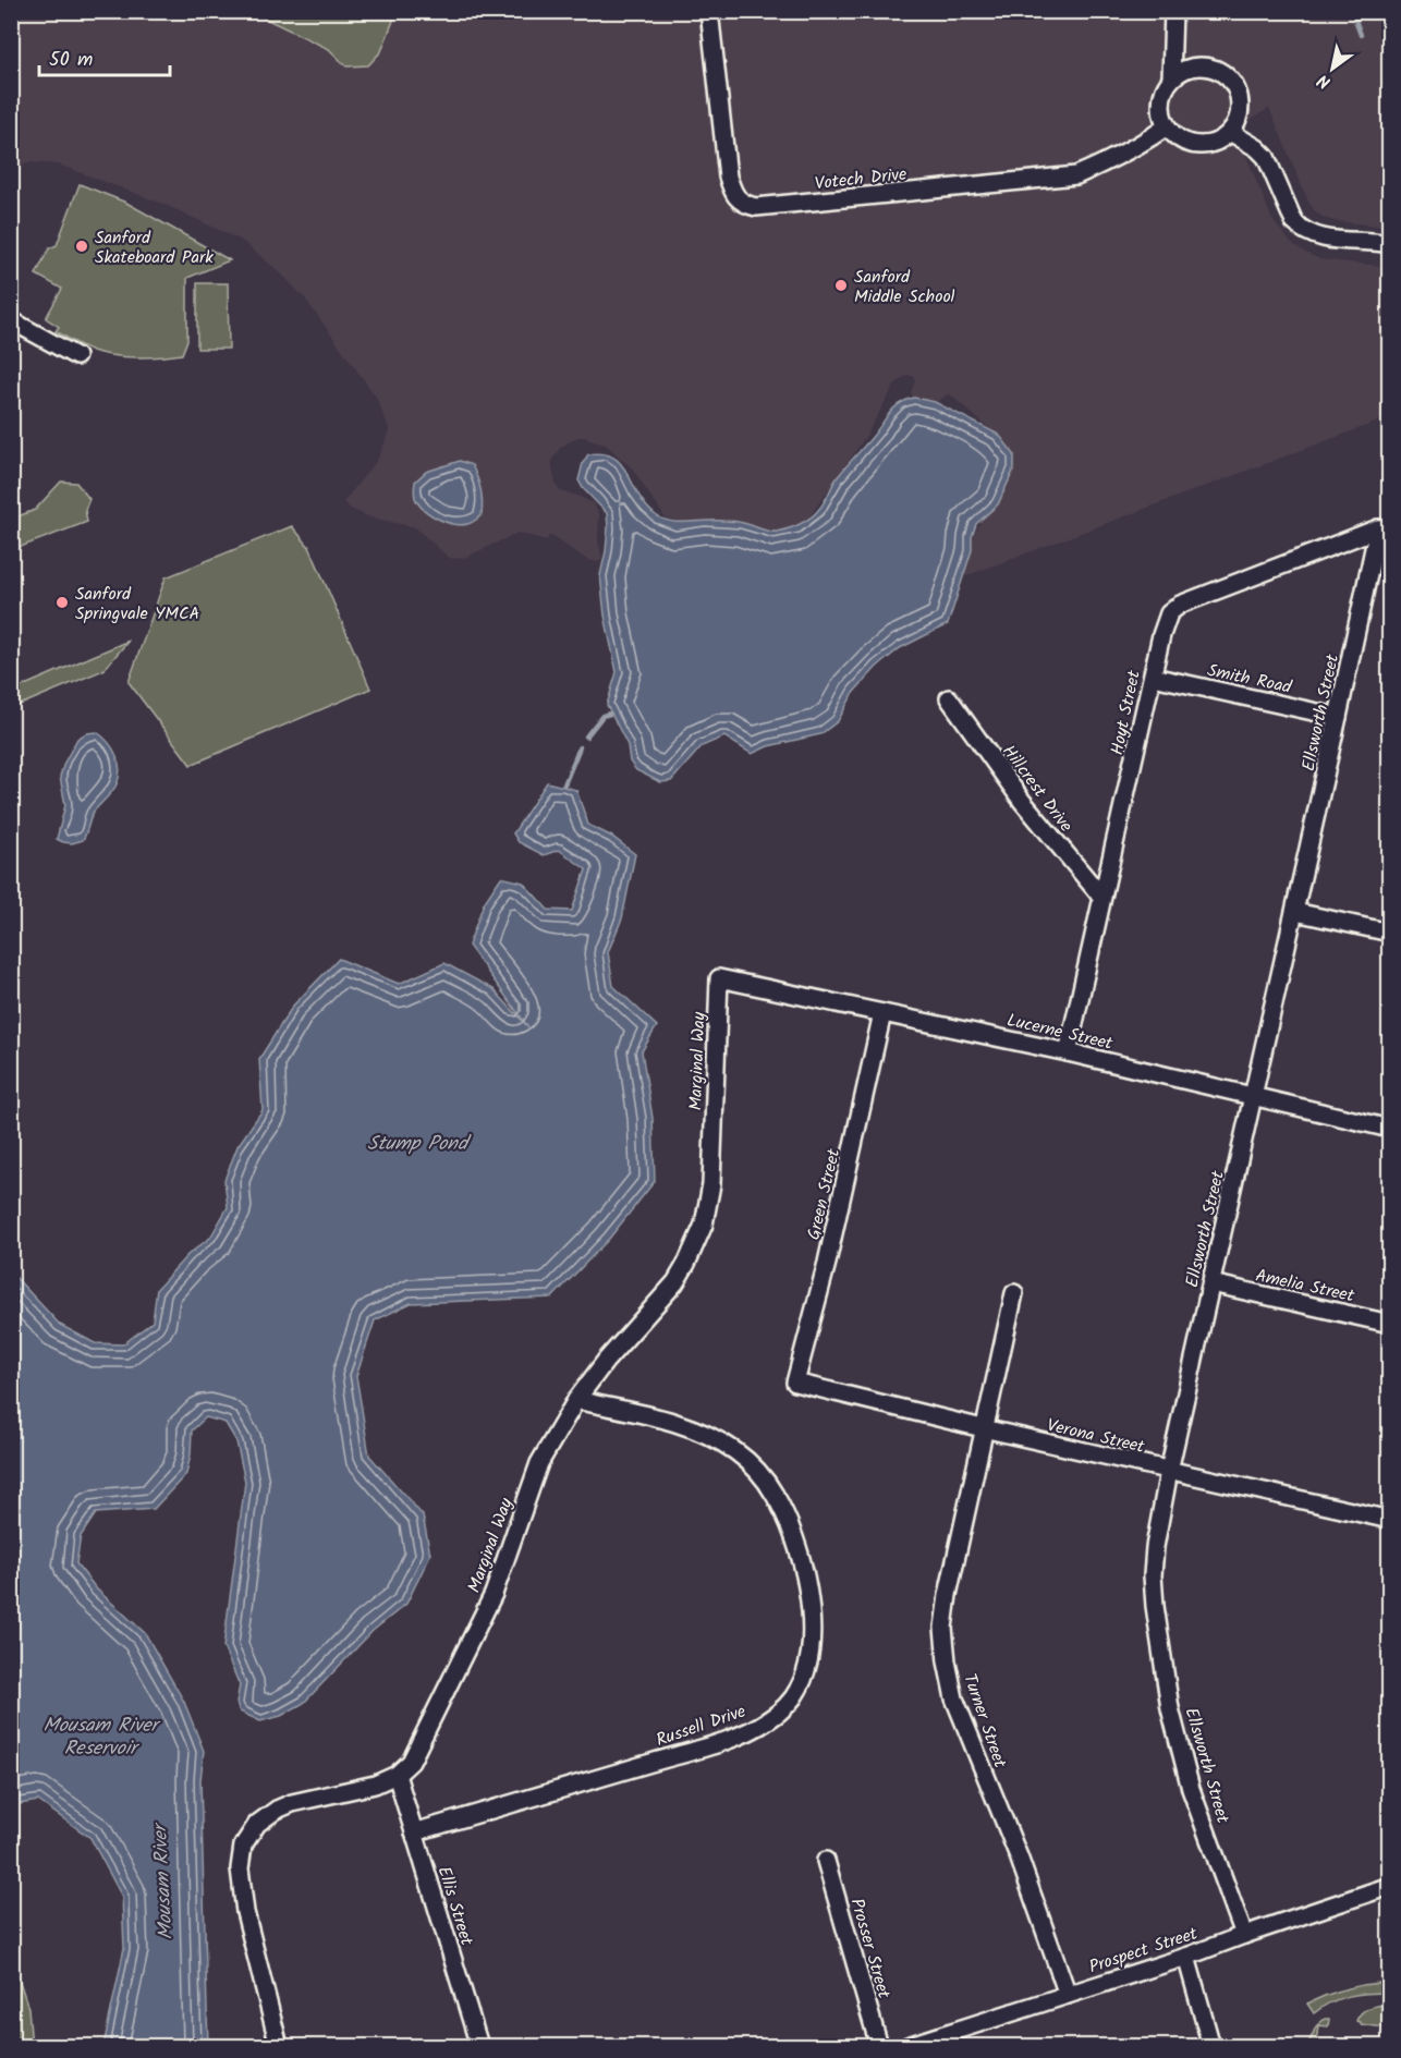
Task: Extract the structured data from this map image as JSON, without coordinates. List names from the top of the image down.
{
  "streets": {
    "street": [
      "Votech Drive",
      "Smith Road",
      "Hoyt Street",
      "Ellsworth Street",
      "Hillcrest Drive",
      "Lucerne Street",
      "Marginal Way",
      "Green Street",
      "Amelia Street",
      "Verona Street",
      "Turner Street",
      "Russell Drive",
      "Ellis Street",
      "Prosser Street",
      "Prospect Street"
    ]
  },
  "crossings": [
    ["Smith Road", "Hoyt Street"],
    ["Smith Road", "Ellsworth Street"],
    ["Hoyt Street", "Ellsworth Street"],
    ["Hoyt Street", "Hillcrest Drive"],
    ["Hoyt Street", "Lucerne Street"],
    ["Ellsworth Street", "Lucerne Street"],
    ["Ellsworth Street", "Amelia Street"],
    ["Ellsworth Street", "Verona Street"],
    ["Ellsworth Street", "Prospect Street"],
    ["Lucerne Street", "Marginal Way"],
    ["Lucerne Street", "Green Street"],
    ["Marginal Way", "Russell Drive"],
    ["Marginal Way", "Ellis Street"],
    ["Green Street", "Verona Street"],
    ["Verona Street", "Turner Street"],
    ["Turner Street", "Prospect Street"],
    ["Russell Drive", "Ellis Street"]
  ],
  "water": ["Stump Pond", "Mousam River Reservoir", "Mousam River"],
  "places": ["Sanford Skateboard Park", "Sanford Middle School", "Sanford Springvale YMCA"],
  "scale_bar": "50 m",
  "north": "bottom left"
}
